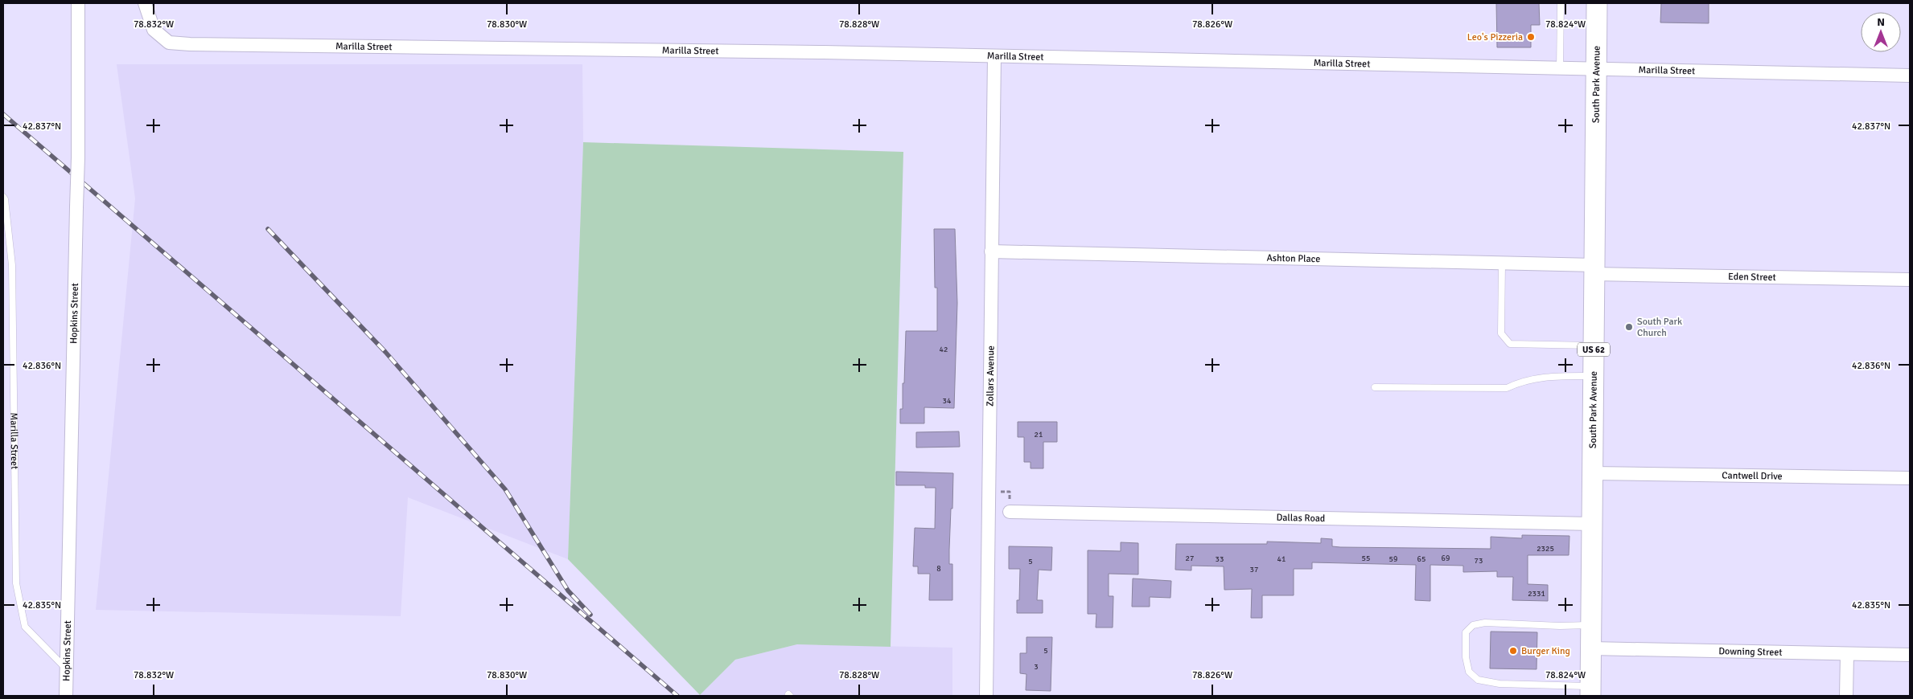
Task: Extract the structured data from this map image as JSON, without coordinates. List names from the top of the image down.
{
  "streets": {
    "main road": ["South Park Avenue", "US 62"],
    "street": [
      "Marilla Street",
      "Ashton Place",
      "Eden Street",
      "Hopkins Street",
      "Zollars Avenue",
      "Cantwell Drive",
      "Dallas Road",
      "Downing Street"
    ]
  },
  "crossings": [
    ["Marilla Street", "South Park Avenue"],
    ["Marilla Street", "Hopkins Street"],
    ["Marilla Street", "Zollars Avenue"],
    ["South Park Avenue", "Ashton Place"],
    ["South Park Avenue", "Eden Street"],
    ["South Park Avenue", "Cantwell Drive"],
    ["South Park Avenue", "Dallas Road"],
    ["South Park Avenue", "Downing Street"],
    ["Ashton Place", "Eden Street"],
    ["Ashton Place", "Zollars Avenue"]
  ],
  "places": ["Leo's Pizzeria", "South Park Church", "Burger King"],
  "house_numbers": [
    "42",
    "34",
    "21",
    "2325",
    "27",
    "55",
    "69",
    "33",
    "41",
    "59",
    "65",
    "73",
    "5",
    "8",
    "37",
    "2331",
    "5",
    "3"
  ],
  "north": "top",
  "coordinates": [
    "78.832°W",
    "78.830°W",
    "78.828°W",
    "78.826°W",
    "78.824°W",
    "42.837°N",
    "42.836°N",
    "42.835°N"
  ]
}
